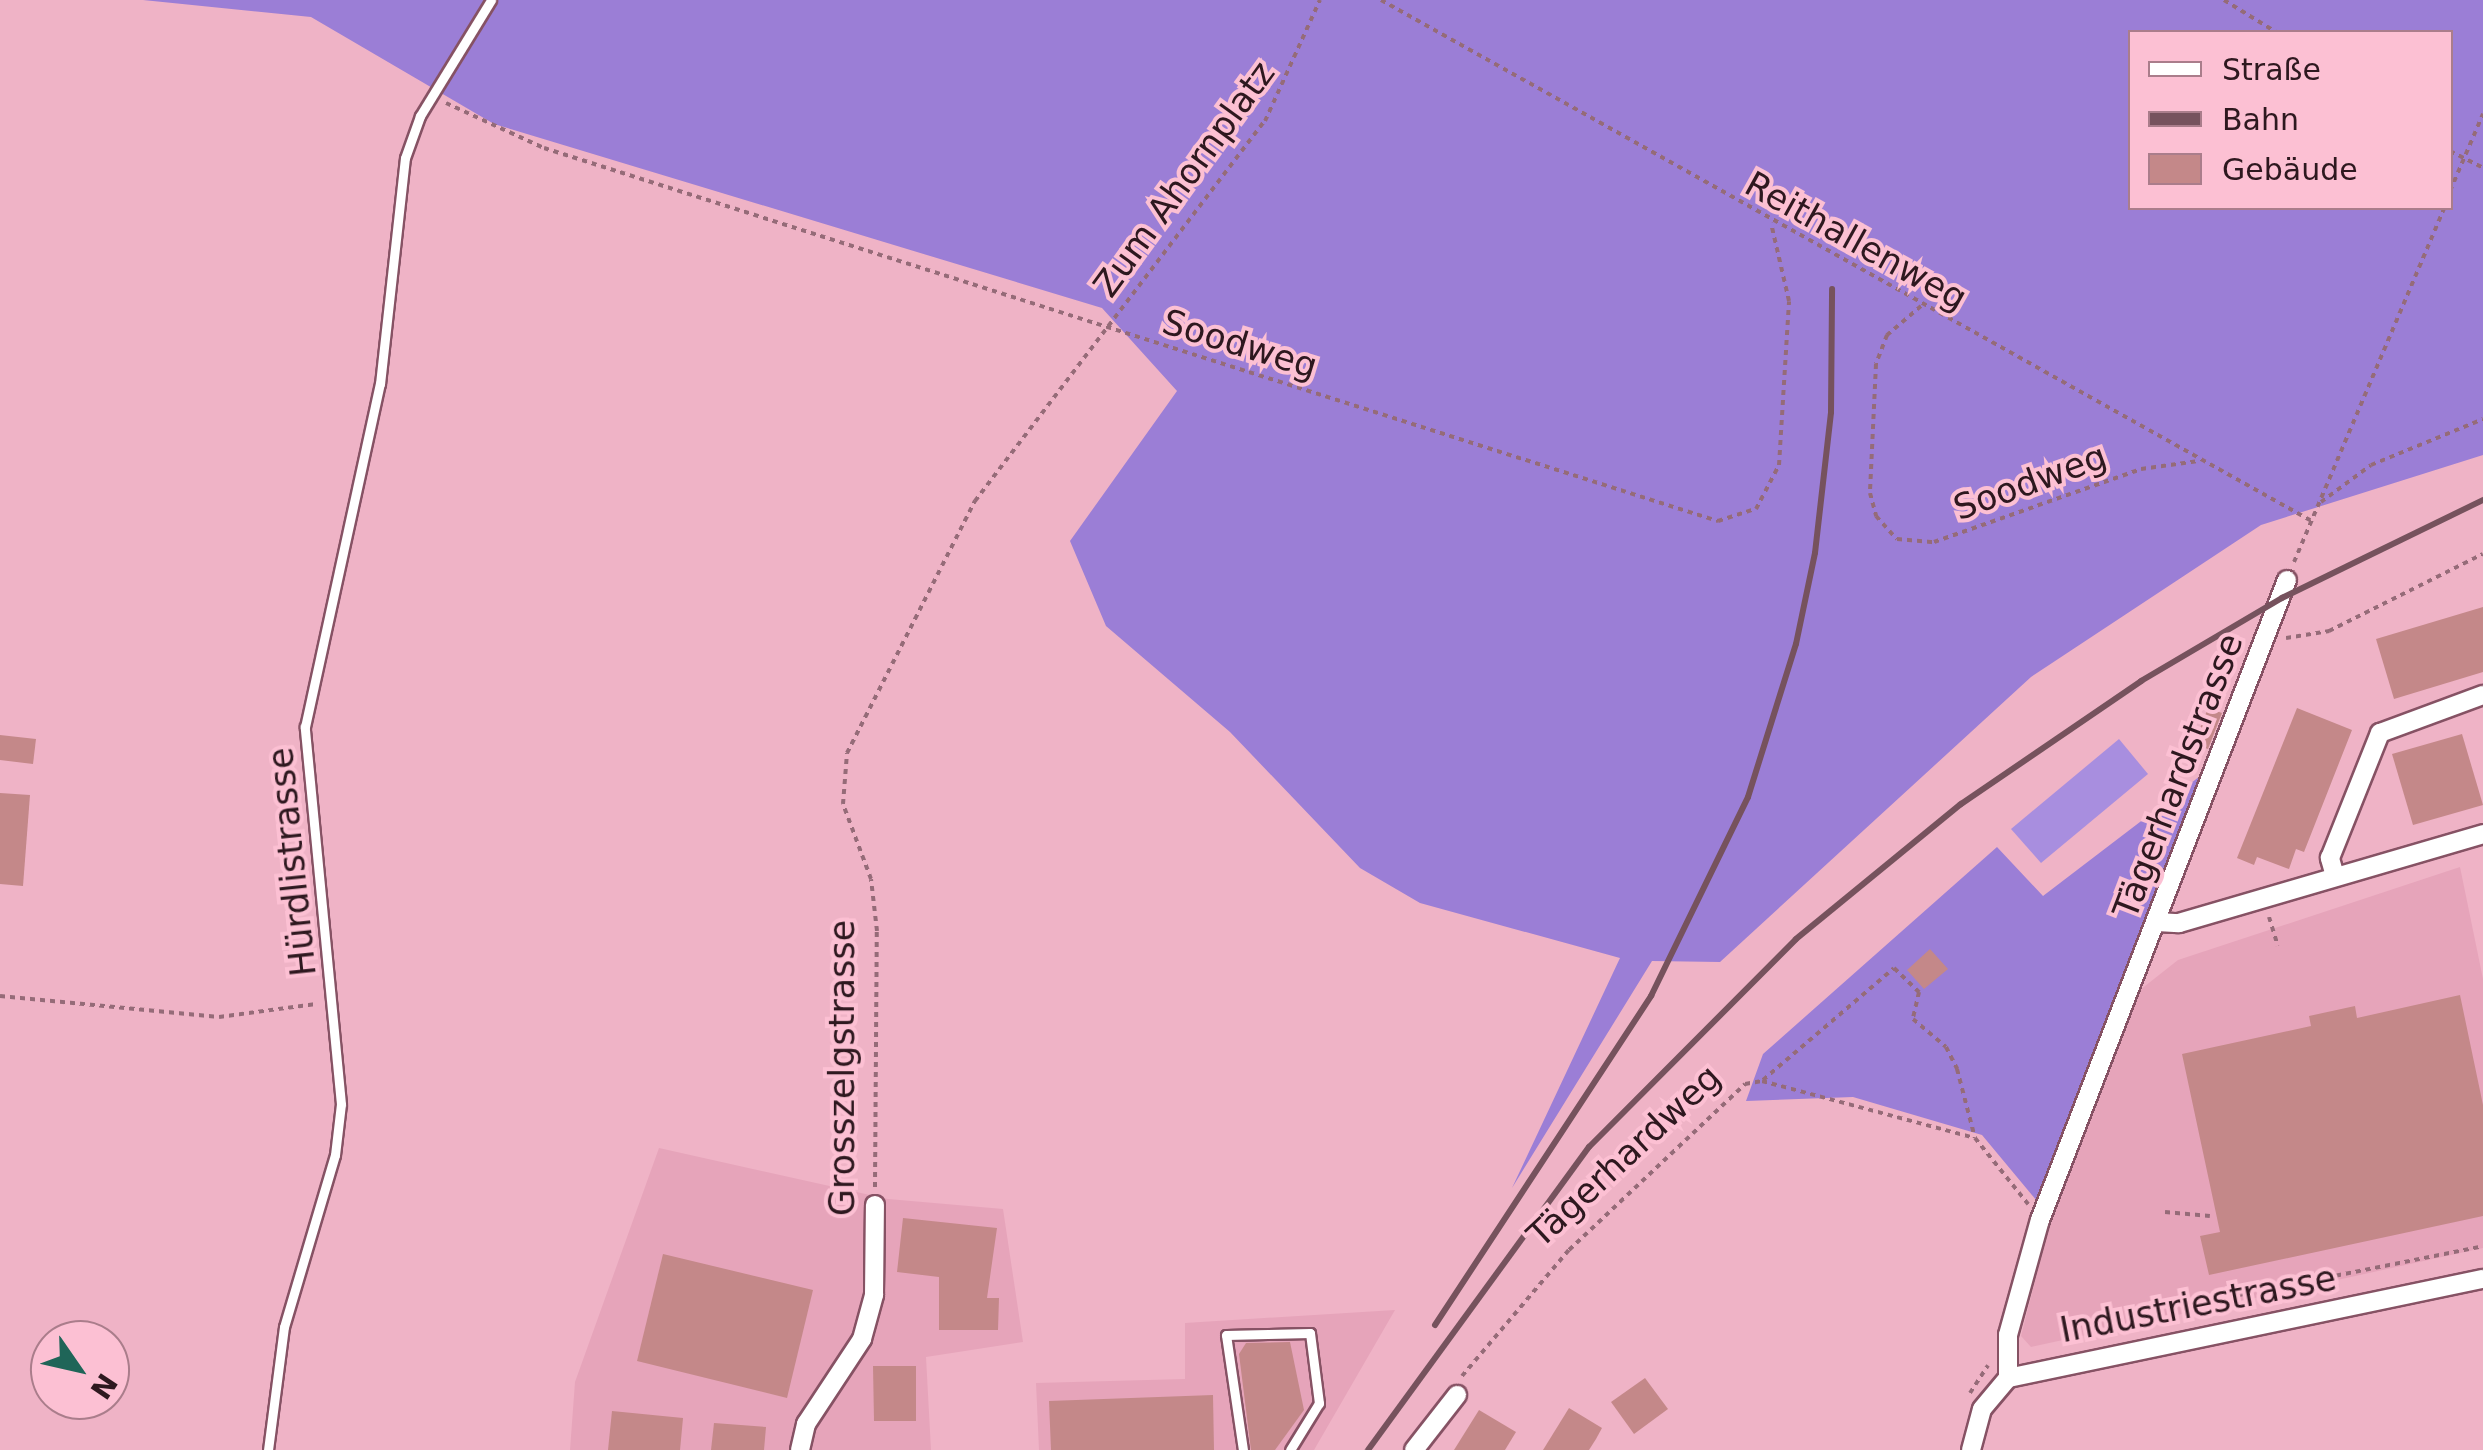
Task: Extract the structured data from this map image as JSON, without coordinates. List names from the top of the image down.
{
  "streets": {
    "street": ["Tägerhardstrasse", "Grosszelgstrasse", "Industriestrasse"],
    "lane": ["Hürdlistrasse"],
    "path": [
      "Zum Ahornplatz",
      "Reithallenweg",
      "Soodweg",
      "Tägerhardweg"
    ]
  },
  "crossings": [
    ["Zum Ahornplatz", "Soodweg"],
    ["Zum Ahornplatz", "Grosszelgstrasse"],
    ["Reithallenweg", "Soodweg"],
    ["Soodweg", "Hürdlistrasse"],
    ["Soodweg", "Grosszelgstrasse"],
    ["Tägerhardstrasse", "Industriestrasse"]
  ],
  "legend": ["Straße", "Bahn", "Gebäude"],
  "north": "bottom right"
}
